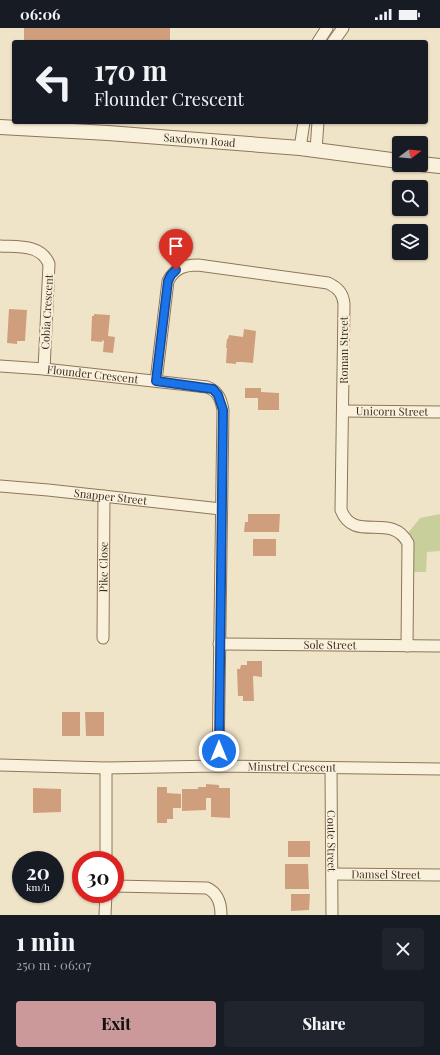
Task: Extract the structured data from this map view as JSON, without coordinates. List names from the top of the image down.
{
  "streets": {
    "street": [
      "Saxdown Road",
      "Cobia Crescent",
      "Roman Street",
      "Flounder Crescent",
      "Unicorn Street",
      "Snapper Street",
      "Pike Close",
      "Sole Street",
      "Minstrel Crescent",
      "Coute Street",
      "Damsel Street"
    ]
  },
  "crossings": [
    ["Cobia Crescent", "Flounder Crescent"],
    ["Roman Street", "Flounder Crescent"],
    ["Roman Street", "Unicorn Street"],
    ["Roman Street", "Sole Street"],
    ["Flounder Crescent", "Snapper Street"],
    ["Flounder Crescent", "Sole Street"],
    ["Flounder Crescent", "Minstrel Crescent"],
    ["Snapper Street", "Pike Close"],
    ["Minstrel Crescent", "Coute Street"],
    ["Coute Street", "Damsel Street"]
  ],
  "north": "right",
  "page": {
    "status": "06:06",
    "turn": ["170 m", "Flounder Crescent"],
    "speed": "20 km/h",
    "limit": "30",
    "heading": ["1 min", "250 m · 06:07"],
    "buttons": ["Exit", "Share"]
  }
}
